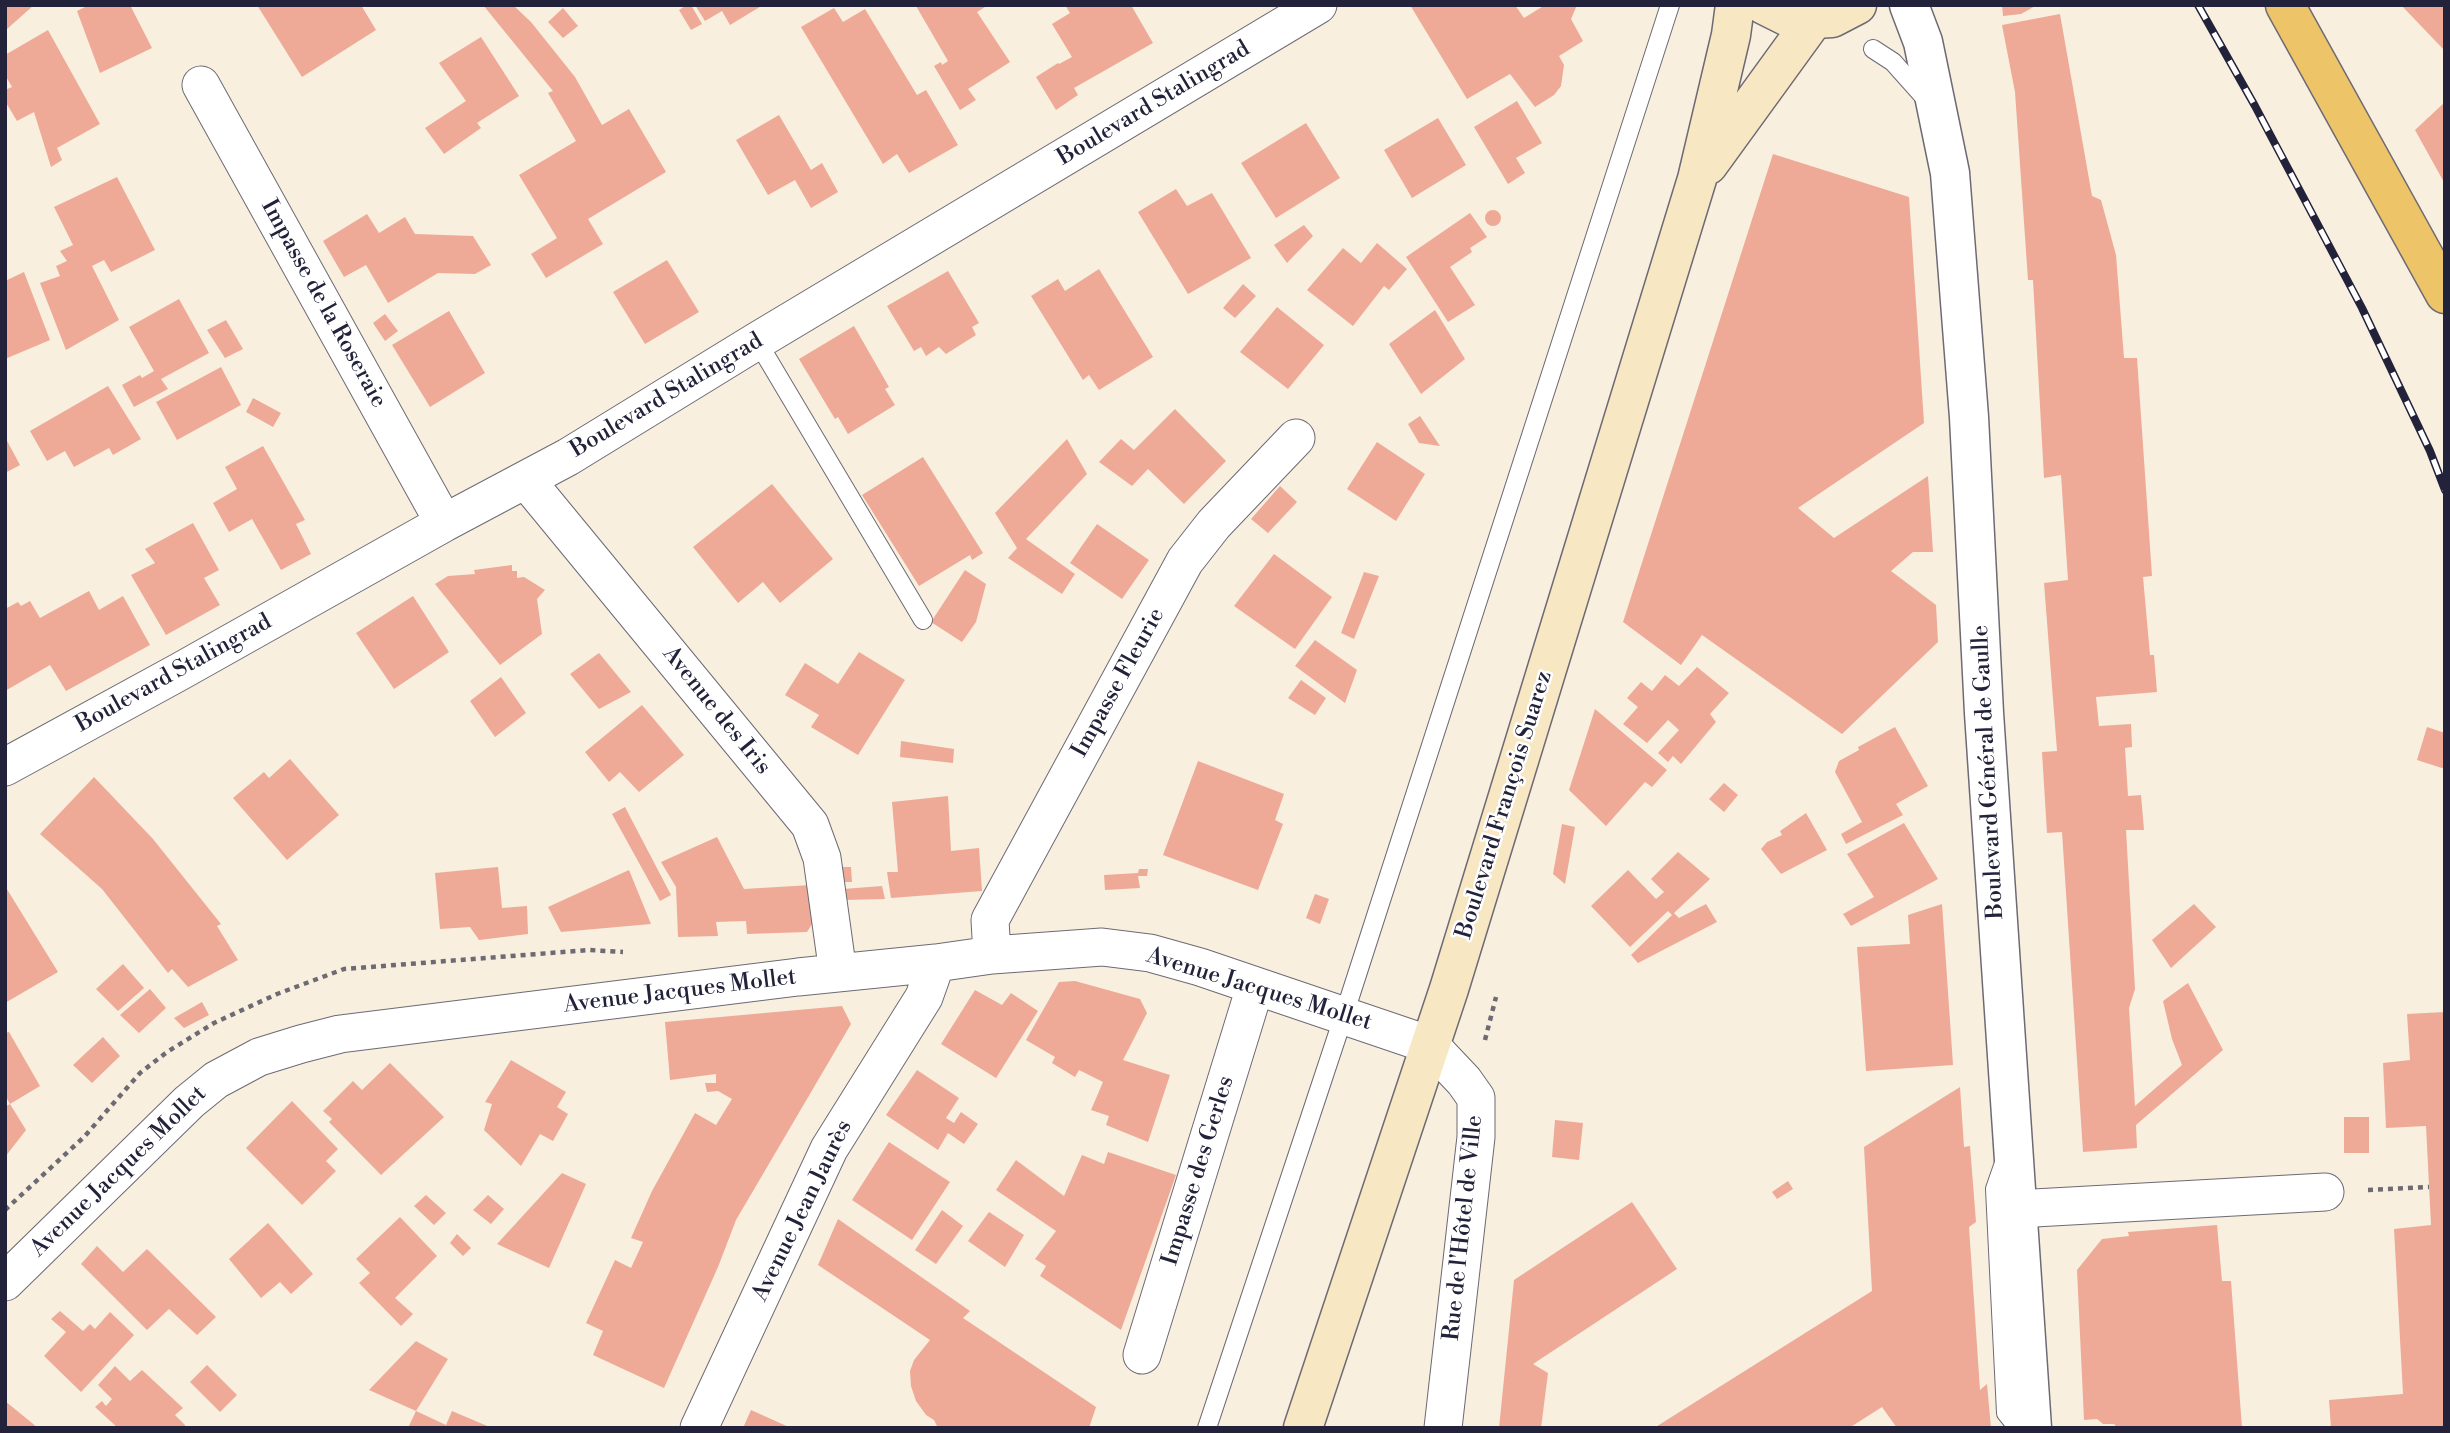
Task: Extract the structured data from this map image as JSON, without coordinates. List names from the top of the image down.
{
  "streets": {
    "main road": ["Boulevard François Suarez"],
    "street": [
      "Boulevard Stalingrad",
      "Impasse de la Roseraie",
      "Impasse Fleurie",
      "Avenue des Iris",
      "Boulevard Général de Gaulle",
      "Avenue Jacques Mollet",
      "Impasse des Gerles",
      "Avenue Jean Jaurès",
      "Rue de l'Hôtel de Ville"
    ]
  },
  "crossings": [
    ["Boulevard Stalingrad", "Impasse de la Roseraie"],
    ["Boulevard Stalingrad", "Avenue des Iris"],
    ["Impasse Fleurie", "Avenue Jacques Mollet"],
    ["Avenue des Iris", "Avenue Jacques Mollet"],
    ["Boulevard François Suarez", "Avenue Jacques Mollet"],
    ["Boulevard François Suarez", "Rue de l'Hôtel de Ville"],
    ["Avenue Jacques Mollet", "Impasse des Gerles"],
    ["Avenue Jacques Mollet", "Avenue Jean Jaurès"],
    ["Avenue Jacques Mollet", "Rue de l'Hôtel de Ville"]
  ]
}
